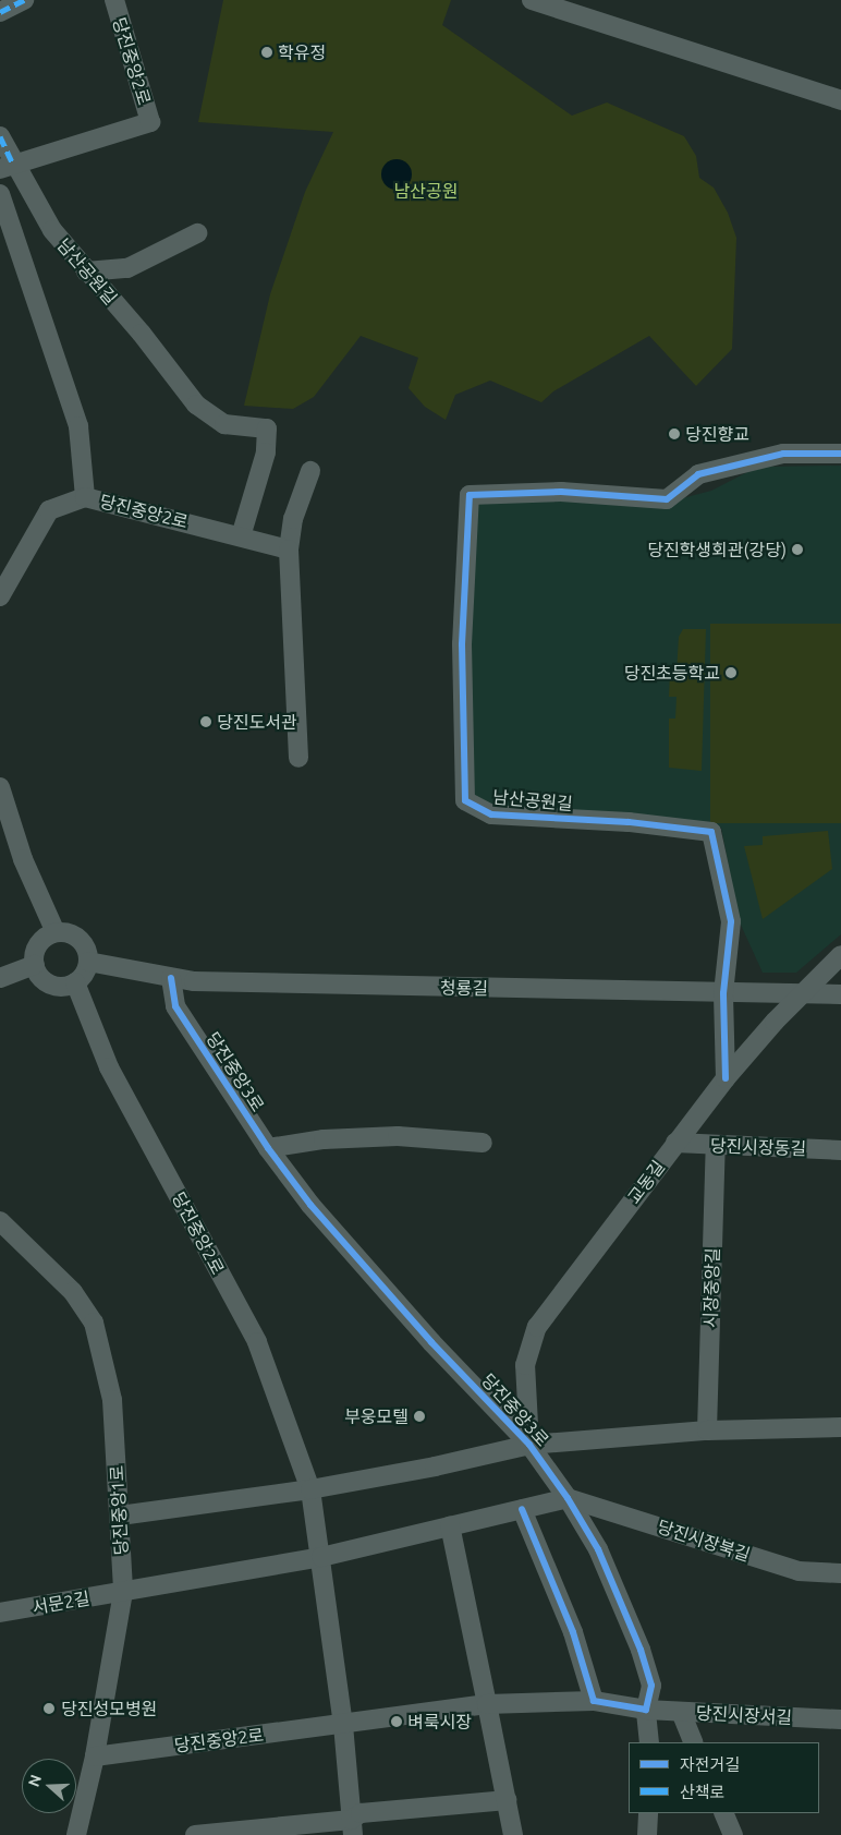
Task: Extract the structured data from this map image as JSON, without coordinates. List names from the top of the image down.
{
  "streets": {
    "street": [
      "당진중앙2로",
      "남산공원길",
      "청룡길",
      "당진중앙3로",
      "당진시장동길",
      "교동길",
      "시장중앙길",
      "당진중앙1로",
      "당진시장북길",
      "서문2길",
      "당진시장서길"
    ]
  },
  "crossings": [
    ["당진중앙2로", "남산공원길"],
    ["당진중앙2로", "청룡길"],
    ["당진중앙2로", "당진중앙1로"],
    ["남산공원길", "청룡길"],
    ["청룡길", "당진중앙3로"],
    ["청룡길", "교동길"],
    ["당진중앙3로", "교동길"],
    ["당진중앙3로", "당진시장북길"],
    ["당진중앙3로", "당진시장서길"],
    ["당진시장동길", "교동길"],
    ["당진시장동길", "시장중앙길"],
    ["당진중앙1로", "서문2길"]
  ],
  "parks": ["남산공원"],
  "places": [
    "학유정",
    "당진향교",
    "당진학생회관(강당)",
    "당진초등학교",
    "당진도서관",
    "부웅모텔",
    "당진성모병원",
    "벼룩시장"
  ],
  "legend": ["자전거길", "산책로"],
  "north": "left"
}
